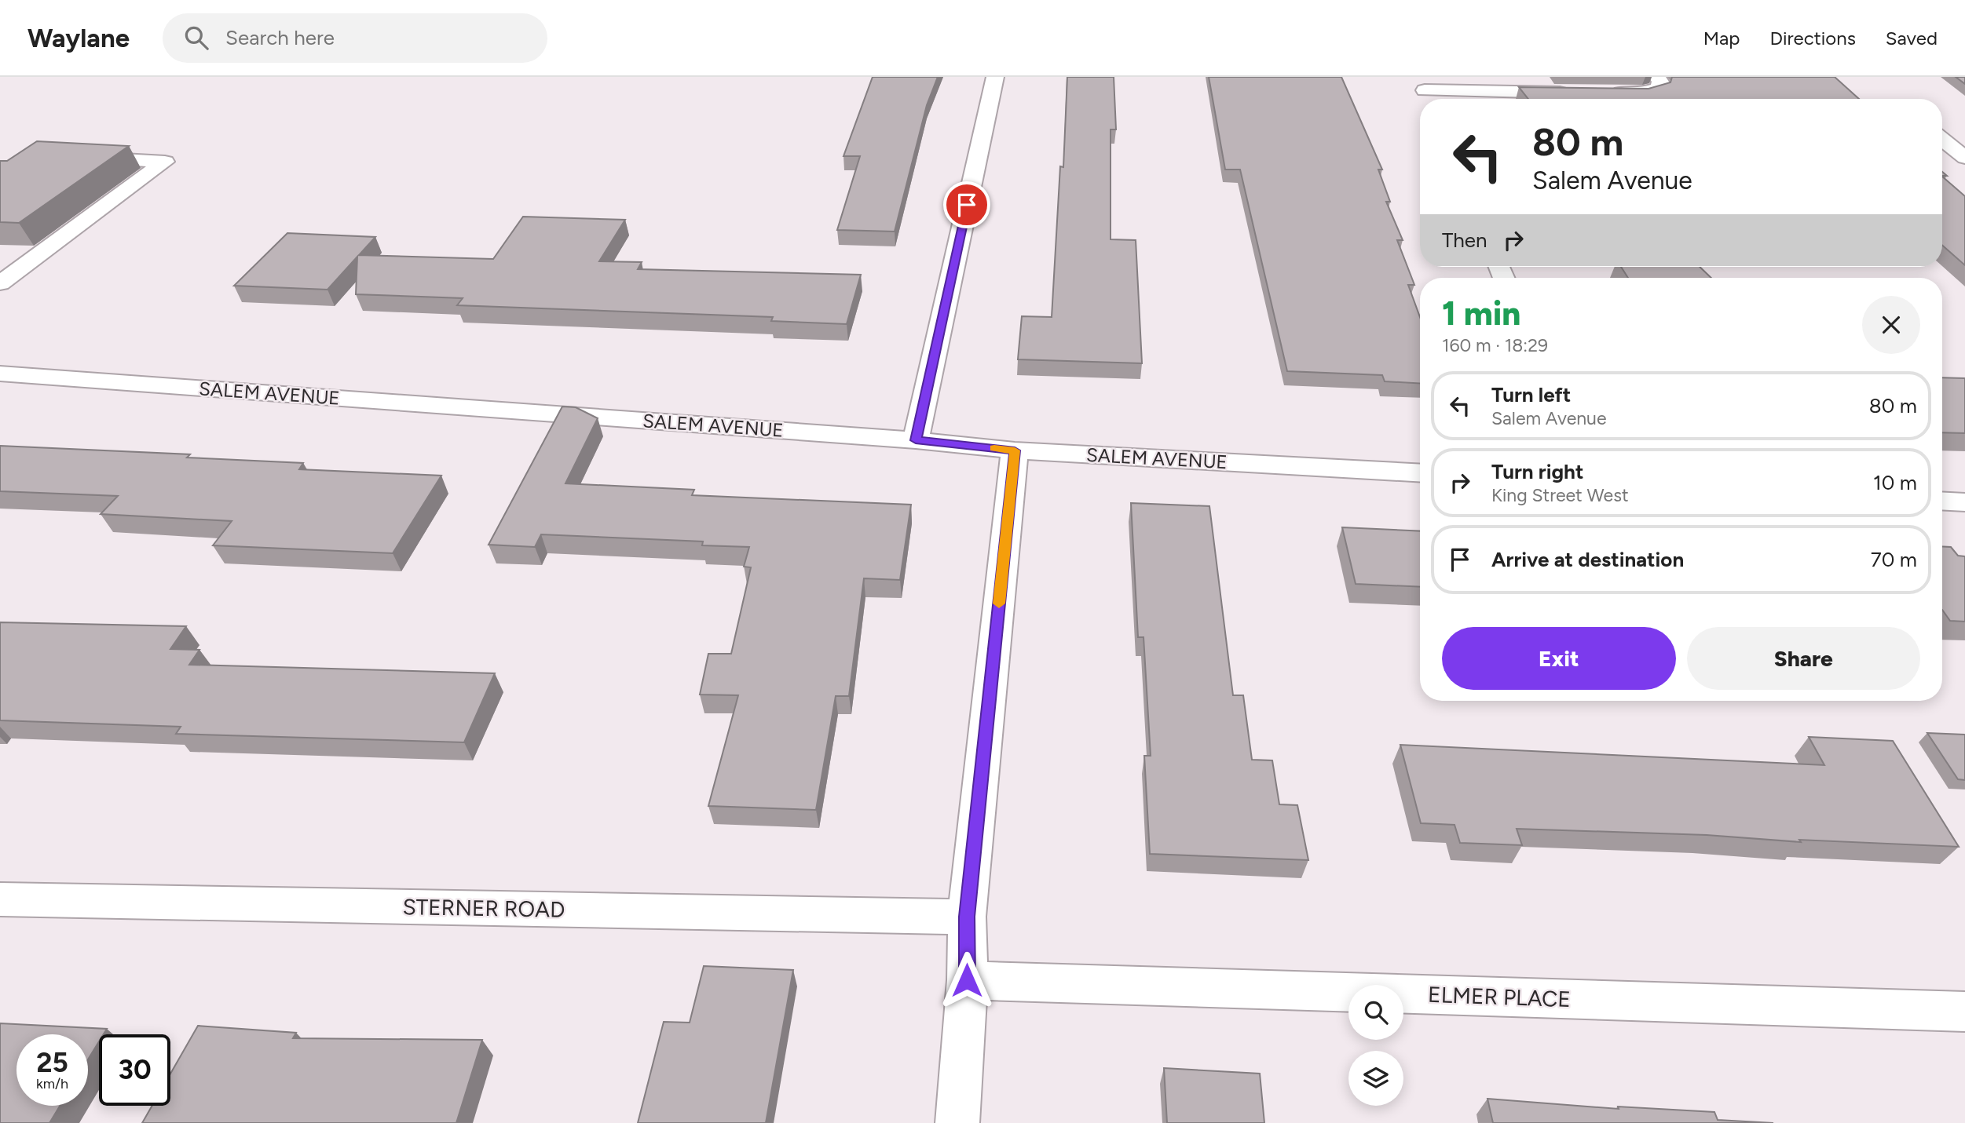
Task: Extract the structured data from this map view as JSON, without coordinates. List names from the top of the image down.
{
  "streets": {
    "street": ["SALEM AVENUE", "STERNER ROAD", "ELMER PLACE"]
  },
  "page": {
    "header": "Waylane",
    "search": "Search here",
    "nav": ["Map", "Directions", "Saved"],
    "turn": ["80 m", "Salem Avenue"],
    "then": "Then",
    "heading": ["1 min", "160 m · 18:29"],
    "list": [
      {
        "name": "Turn left",
        "note": "Salem Avenue",
        "value": "80 m"
      },
      {
        "name": "Turn right",
        "note": "King Street West",
        "value": "10 m"
      },
      {
        "name": "Arrive at destination",
        "value": "70 m"
      }
    ],
    "buttons": ["Exit", "Share"],
    "speed": "25 km/h",
    "limit": "30"
  }
}
